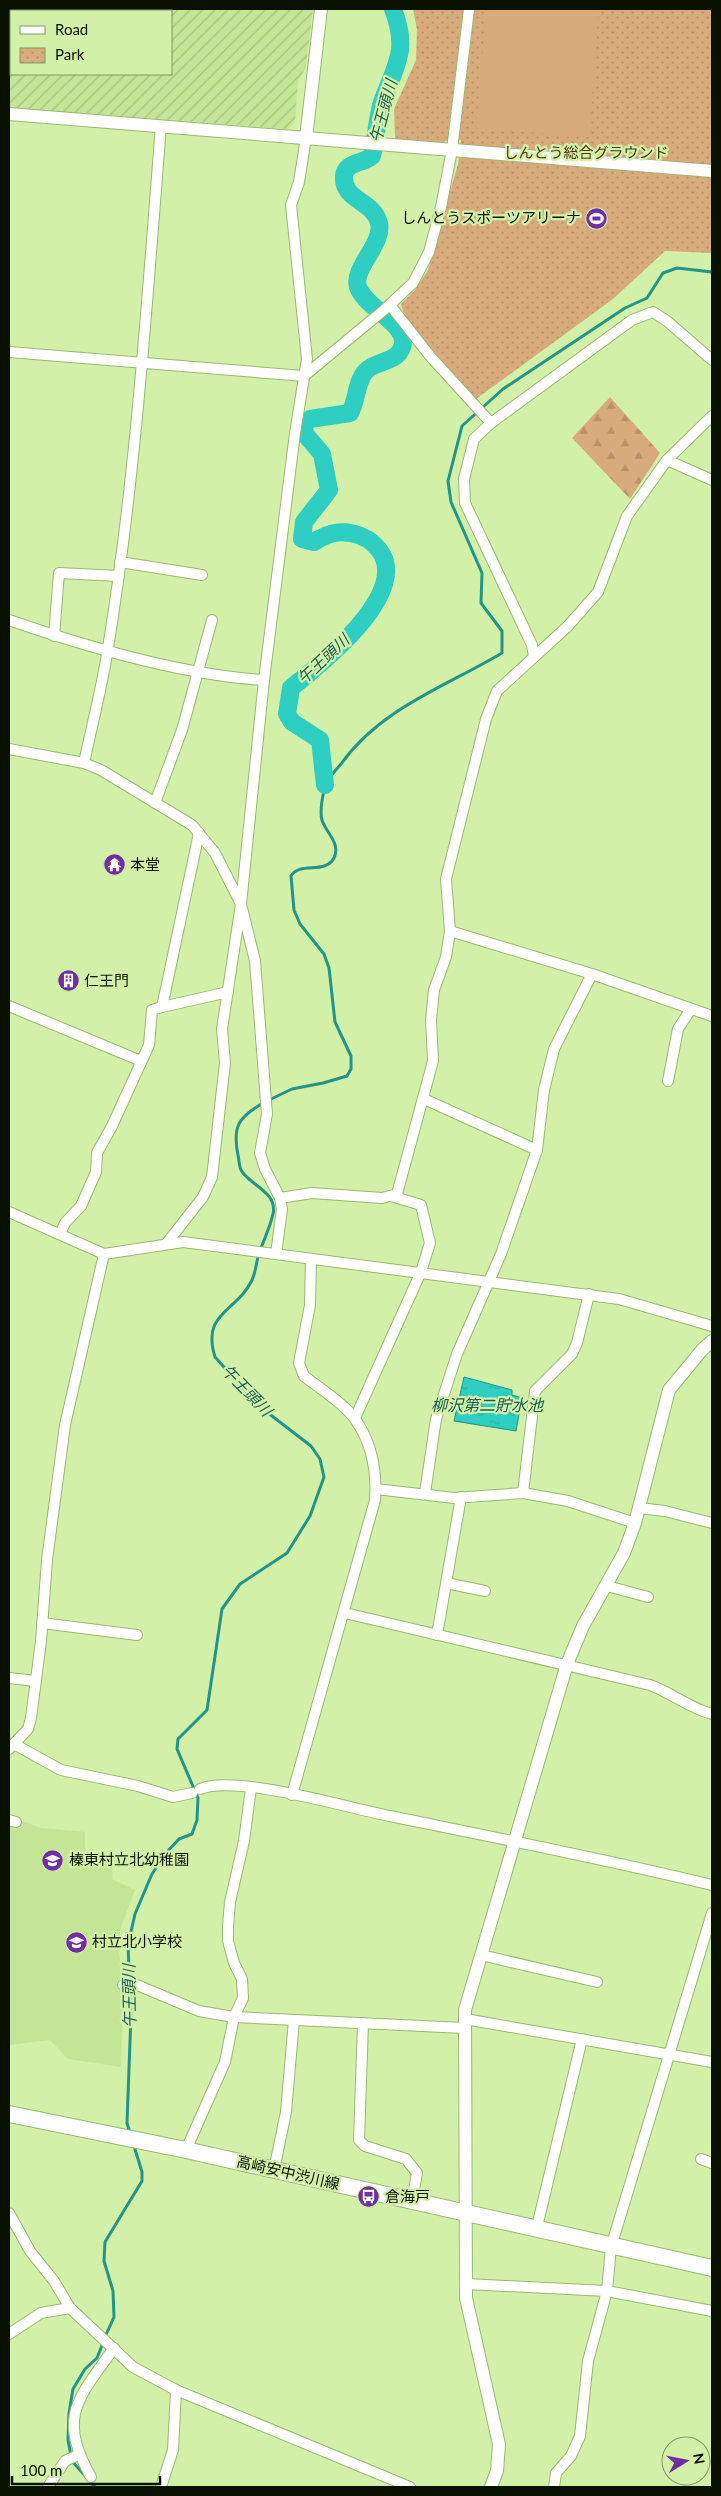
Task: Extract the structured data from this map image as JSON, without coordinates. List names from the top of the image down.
{
  "streets": {
    "main road": ["高崎安中渋川線"]
  },
  "water": ["午王頭川", "柳沢第二貯水池"],
  "parks": ["しんとう総合グラウンド"],
  "places": {
    "sports": ["しんとうスポーツアリーナ"],
    "temple": ["本堂"],
    "building": ["仁王門"],
    "school or university": ["榛東村立北幼稚園", "村立北小学校"],
    "bus stop": ["倉海戸"]
  },
  "legend": ["Road", "Park"],
  "scale_bar": "100 m",
  "north": "right"
}
